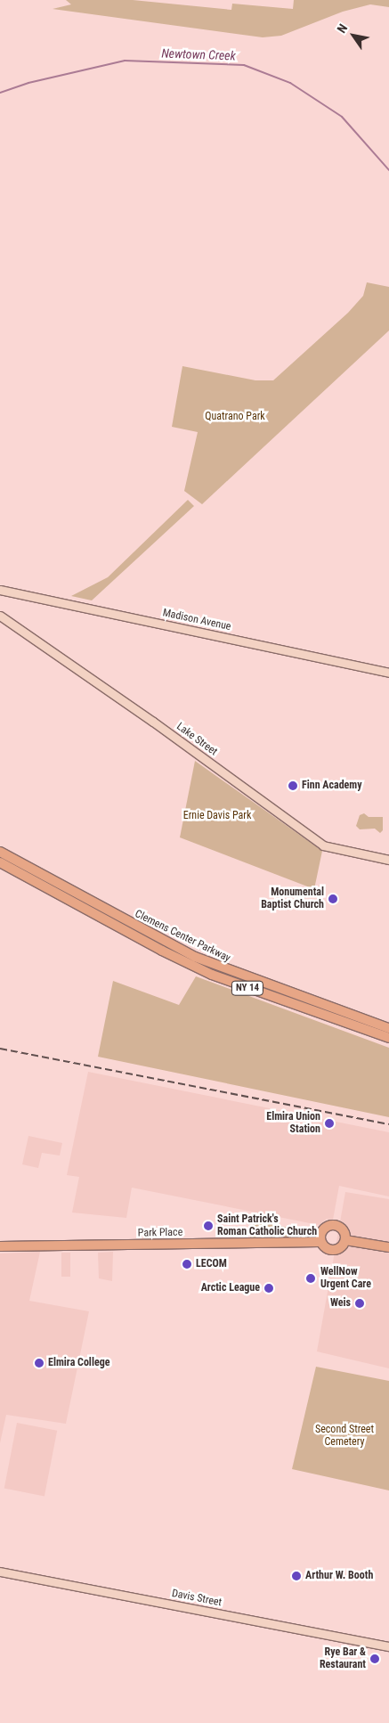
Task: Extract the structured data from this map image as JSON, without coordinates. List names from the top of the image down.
{
  "streets": {
    "main road": ["Clemens Center Parkway", "NY 14", "Park Place"],
    "street": ["Madison Avenue", "Lake Street", "Davis Street"]
  },
  "water": ["Newtown Creek"],
  "parks": ["Quatrano Park", "Ernie Davis Park", "Second Street Cemetery"],
  "places": [
    "Finn Academy",
    "Monumental Baptist Church",
    "Elmira Union Station",
    "Saint Patrick's Roman Catholic Church",
    "LECOM",
    "WellNow Urgent Care",
    "Arctic League",
    "Weis",
    "Elmira College",
    "Arthur W. Booth",
    "Rye Bar & Restaurant"
  ],
  "north": "top left"
}
